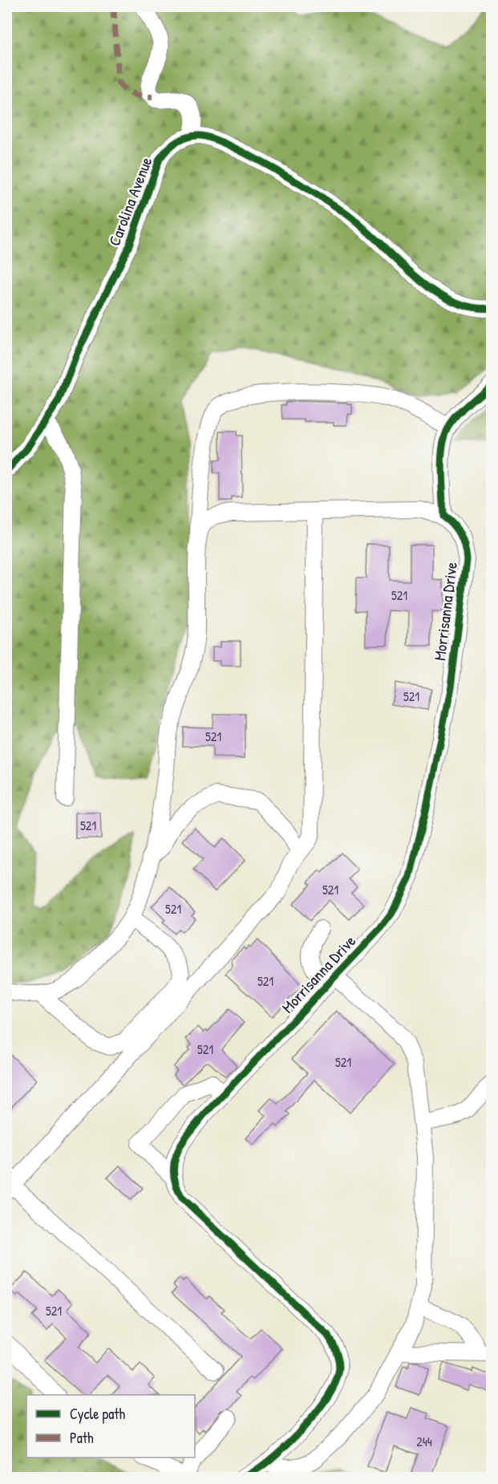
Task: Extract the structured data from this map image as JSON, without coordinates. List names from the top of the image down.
{
  "streets": {
    "street": ["Carolina Avenue", "Morrisanna Drive"]
  },
  "house_numbers": [
    "521",
    "521",
    "521",
    "521",
    "521",
    "521",
    "521",
    "521",
    "521",
    "521",
    "244"
  ],
  "legend": ["Cycle path", "Path"]
}
